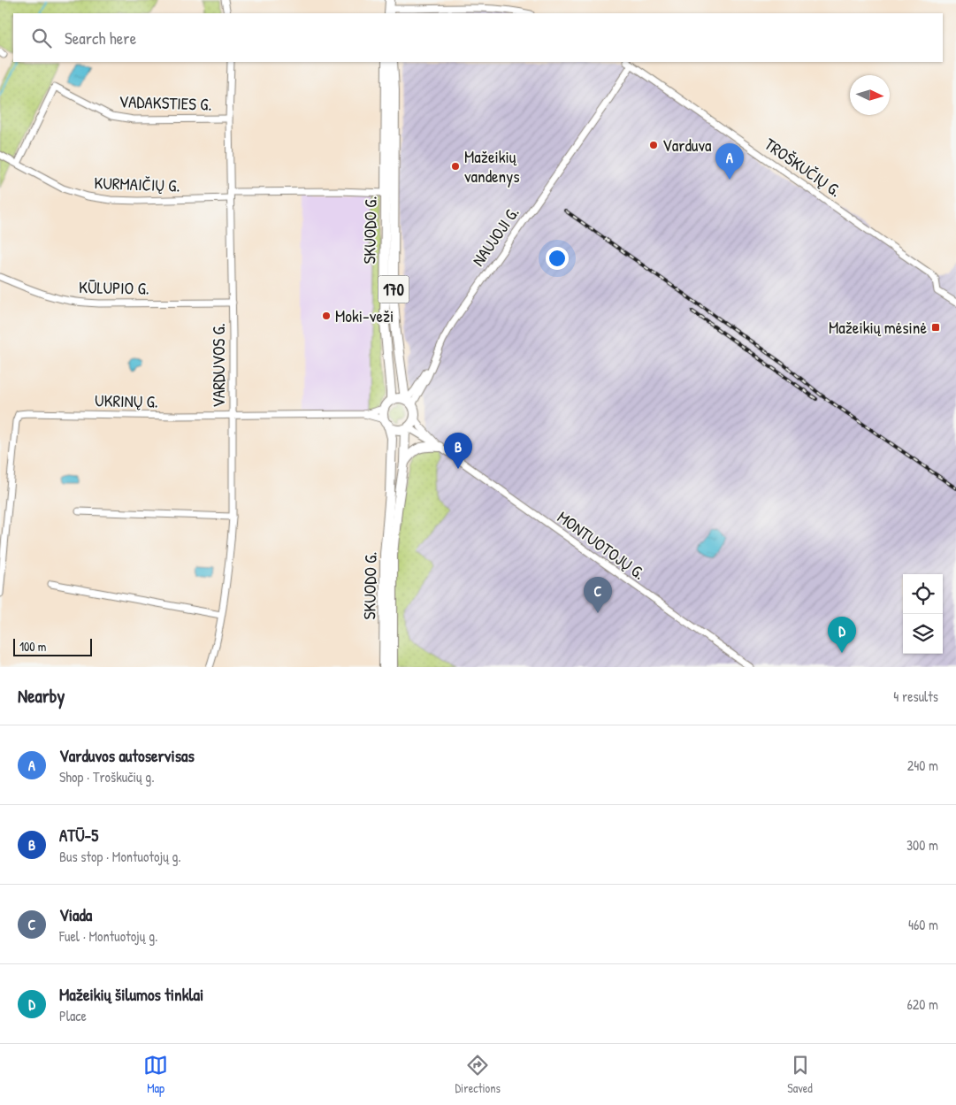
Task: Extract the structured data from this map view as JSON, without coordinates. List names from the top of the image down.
{
  "streets": {
    "main road": ["SKUODO G.", "170"],
    "street": [
      "VADAKSTIES G.",
      "TROŠKUČIŲ G.",
      "KURMAIČIŲ G.",
      "NAUJOJI G.",
      "KŪLUPIO G.",
      "VARDUVOS G.",
      "UKRINŲ G.",
      "MONTUOTOJŲ G."
    ]
  },
  "crossings": [
    ["VADAKSTIES G.", "KURMAIČIŲ G."],
    ["VADAKSTIES G.", "VARDUVOS G."],
    ["TROŠKUČIŲ G.", "NAUJOJI G."],
    ["KURMAIČIŲ G.", "SKUODO G."],
    ["KURMAIČIŲ G.", "VARDUVOS G."],
    ["SKUODO G.", "NAUJOJI G."],
    ["SKUODO G.", "MONTUOTOJŲ G."],
    ["NAUJOJI G.", "MONTUOTOJŲ G."],
    ["KŪLUPIO G.", "VARDUVOS G."],
    ["VARDUVOS G.", "UKRINŲ G."]
  ],
  "places": {
    "other": ["Varduva", "Mažeikių vandenys", "Moki-veži"],
    "transit": ["Mažeikių mėsinė"]
  },
  "scale_bar": "100 m",
  "north": "right",
  "page": {
    "search": "Search here",
    "pins": [
      "A",
      "B",
      "C",
      "D"
    ],
    "scale": "100 m",
    "heading": ["Nearby", "4 results"],
    "list": [
      {
        "mark": "A",
        "name": "Varduvos autoservisas",
        "note": "Shop · Troškučių g.",
        "value": "240 m"
      },
      {
        "mark": "B",
        "name": "ATŪ-5",
        "note": "Bus stop · Montuotojų g.",
        "value": "300 m"
      },
      {
        "mark": "C",
        "name": "Viada",
        "note": "Fuel · Montuotojų g.",
        "value": "460 m"
      },
      {
        "mark": "D",
        "name": "Mažeikių šilumos tinklai",
        "note": "Place",
        "value": "620 m"
      }
    ],
    "nav": ["Map", "Directions", "Saved"]
  }
}
